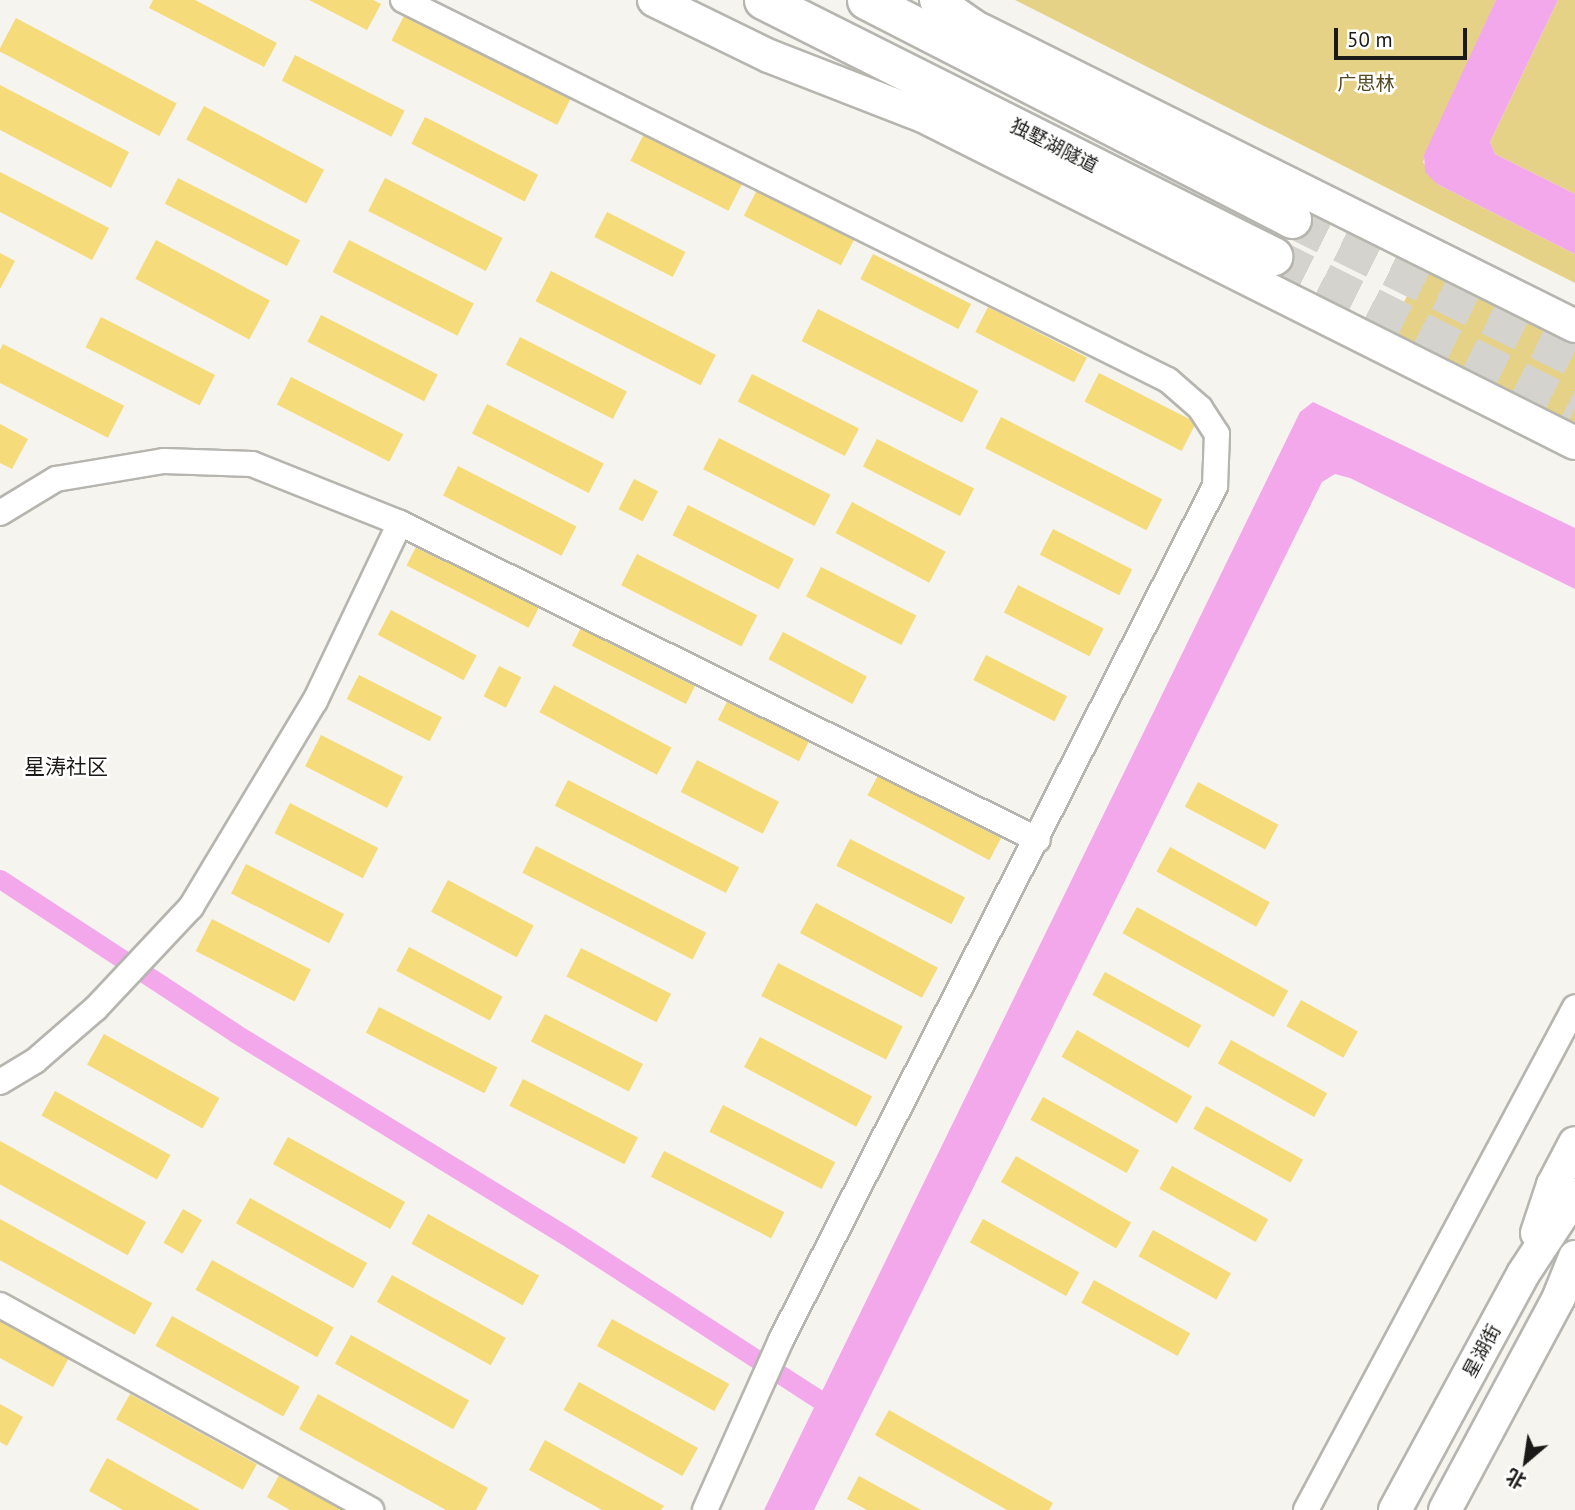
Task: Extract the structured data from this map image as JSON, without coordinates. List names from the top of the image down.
{
  "streets": {
    "highway": ["独墅湖隧道"],
    "main road": ["星湖街"]
  },
  "districts": ["星涛社区"],
  "parks": ["广思林"],
  "scale_bar": "50 m",
  "north": "bottom left"
}
